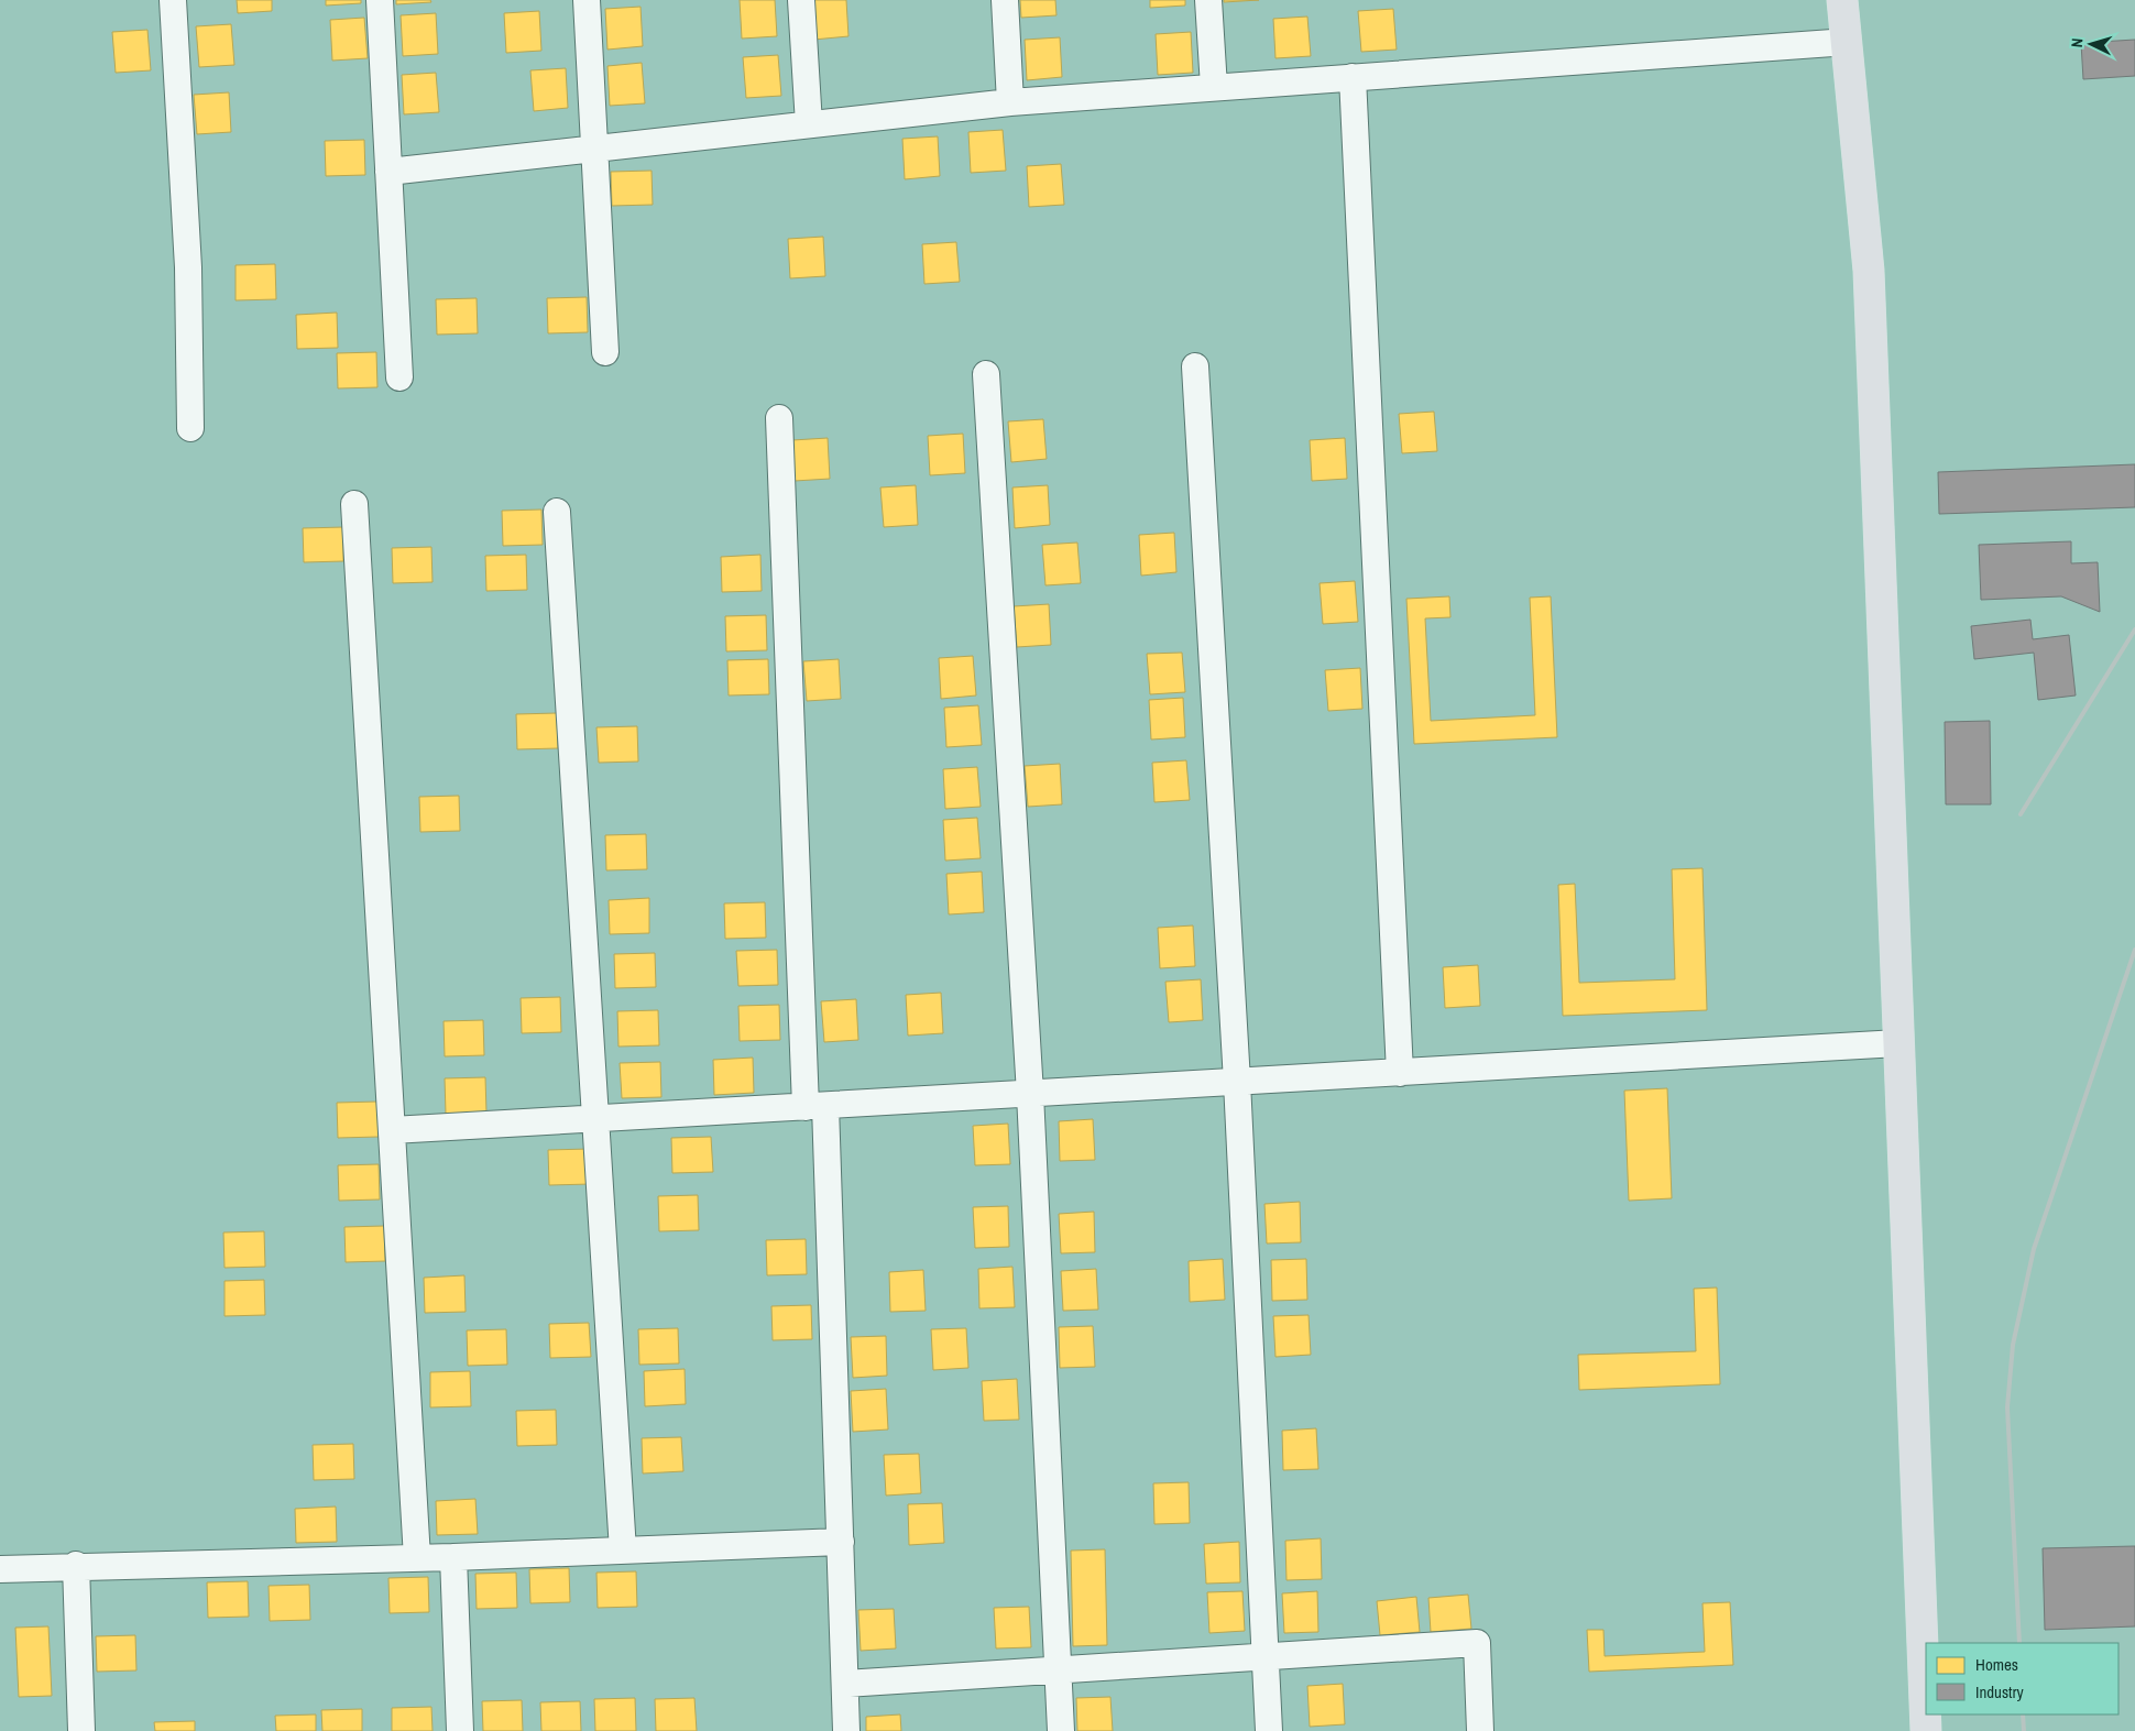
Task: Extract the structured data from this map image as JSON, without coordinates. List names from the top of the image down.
{
  "legend": ["Homes", "Industry"],
  "north": "left"
}
